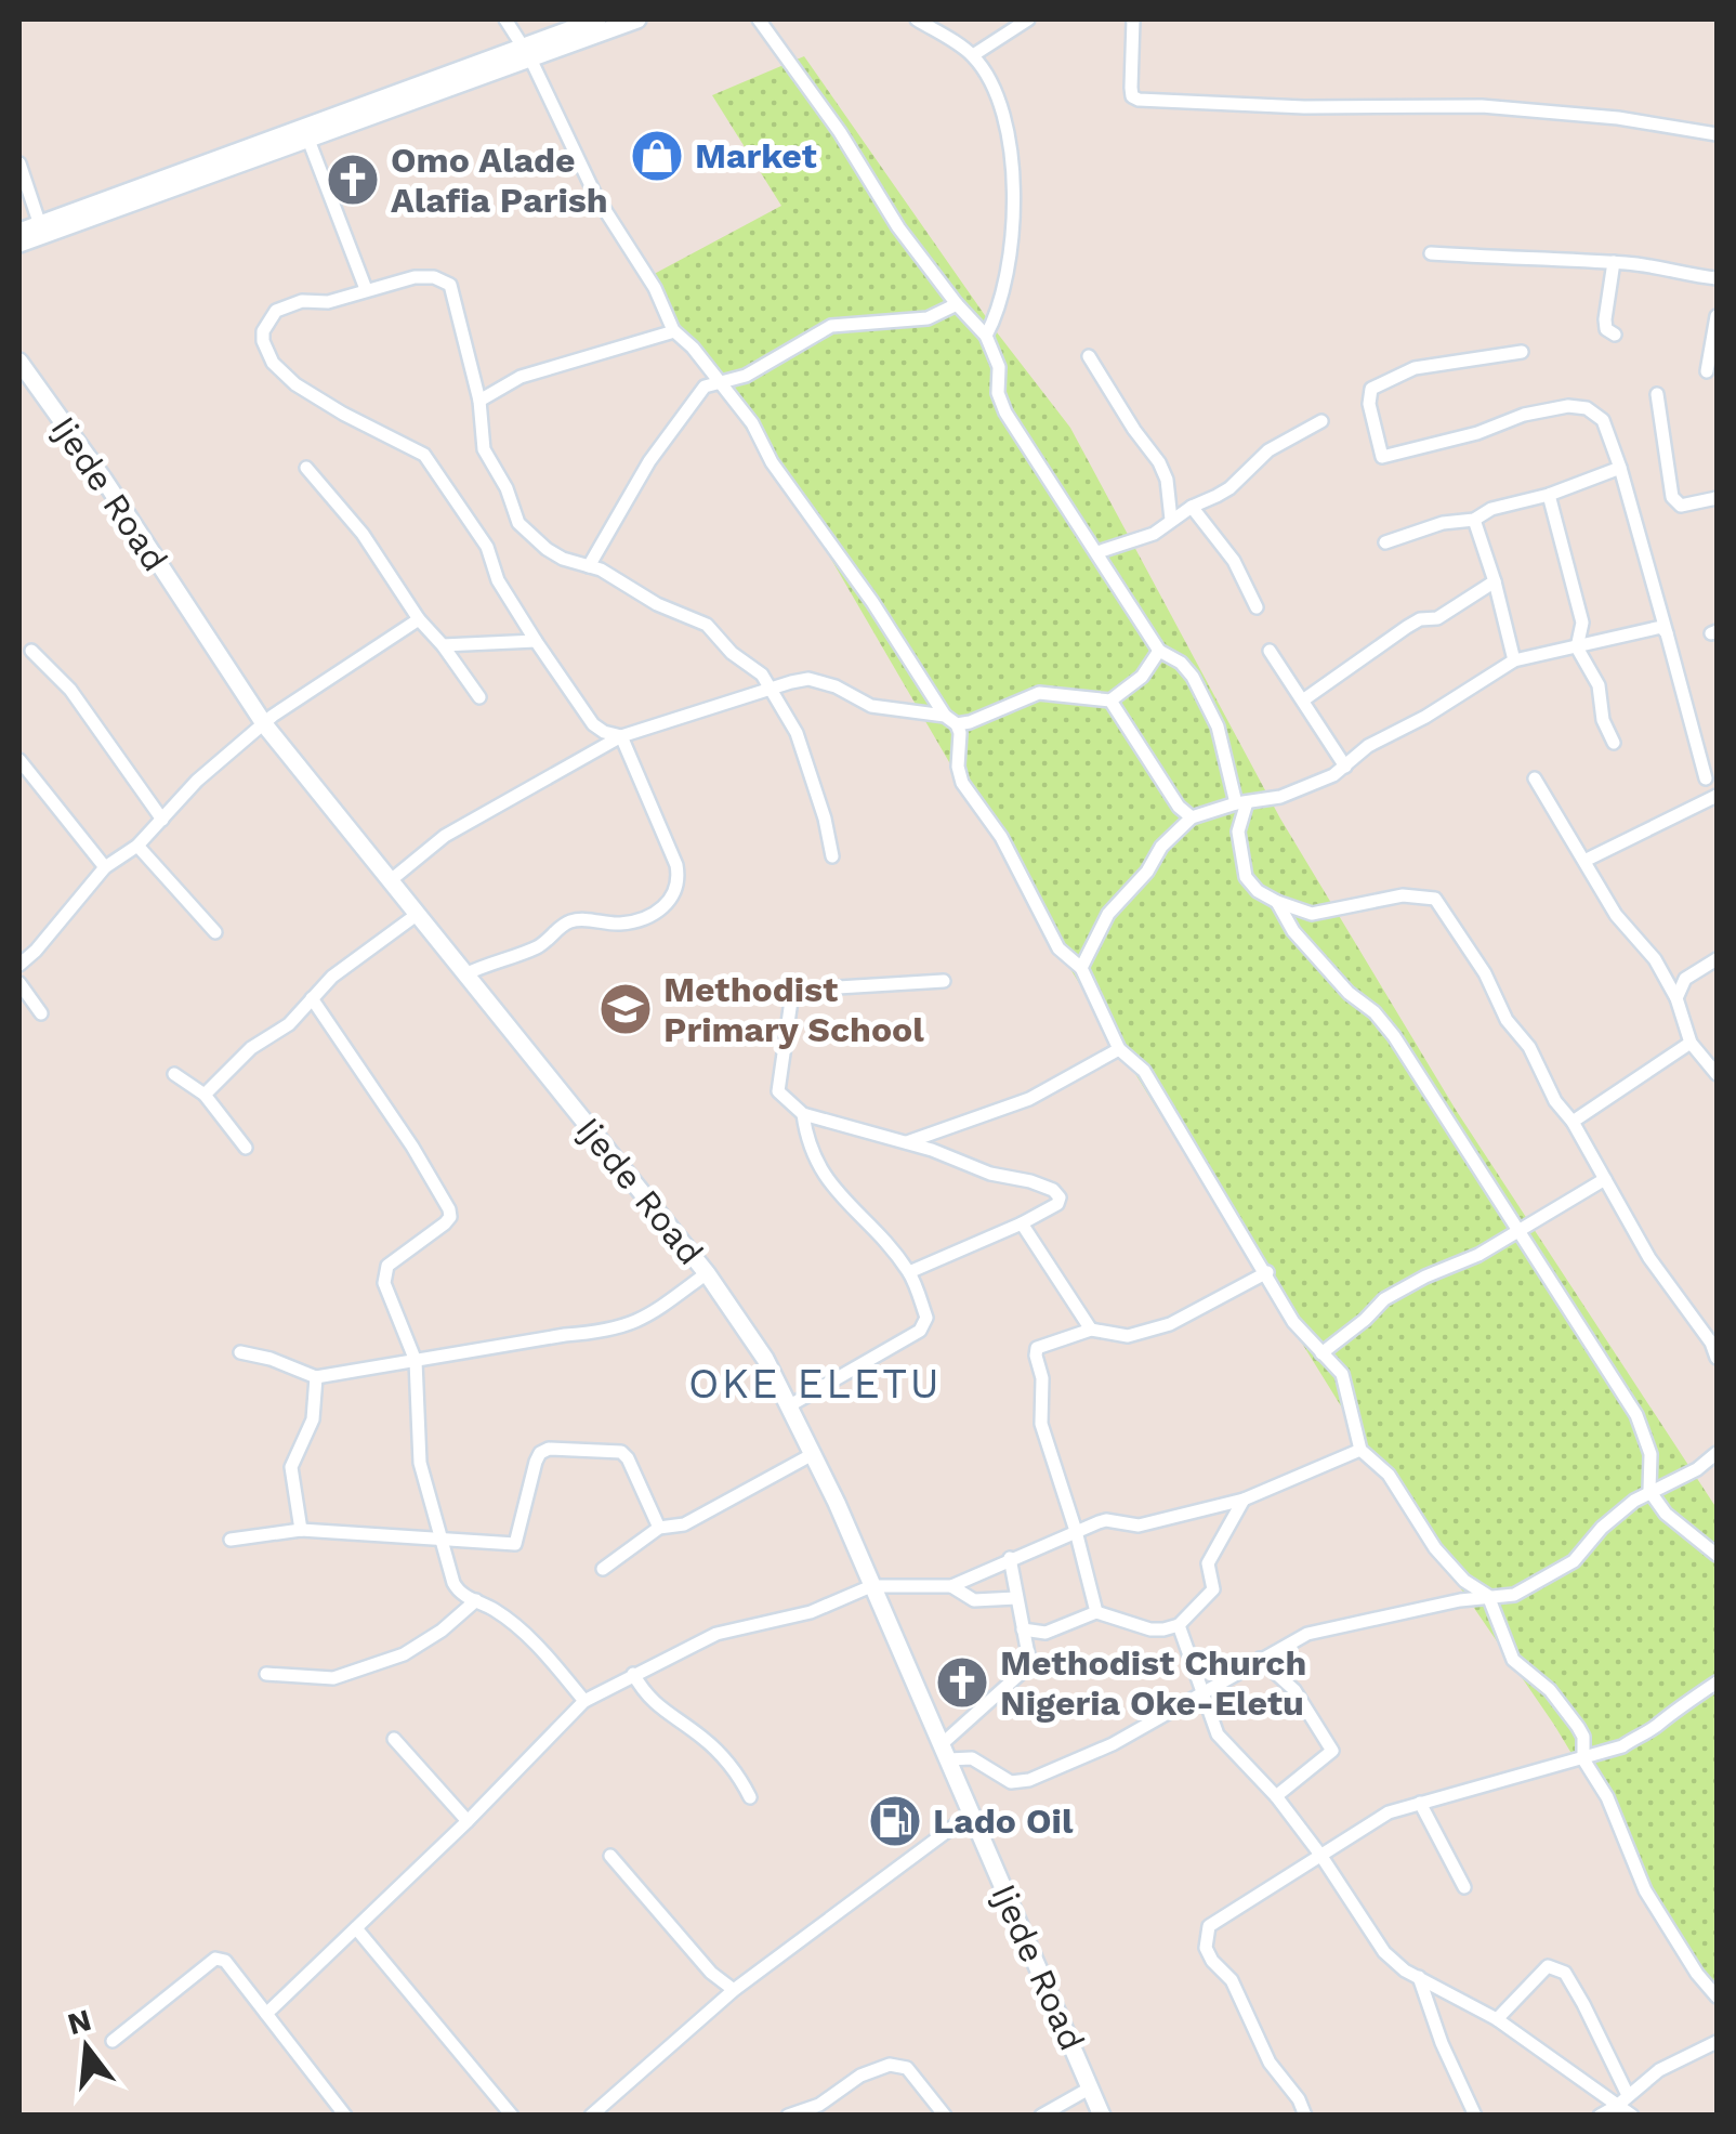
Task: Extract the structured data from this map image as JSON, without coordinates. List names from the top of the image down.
{
  "streets": {
    "main road": ["Ijede Road"]
  },
  "districts": ["OKE ELETU"],
  "places": {
    "shop": ["Market"],
    "church": ["Omo Alade Alafia Parish", "Methodist Church Nigeria Oke-Eletu"],
    "school or university": ["Methodist Primary School"],
    "fuel station": ["Lado Oil"]
  },
  "north": "top"
}
